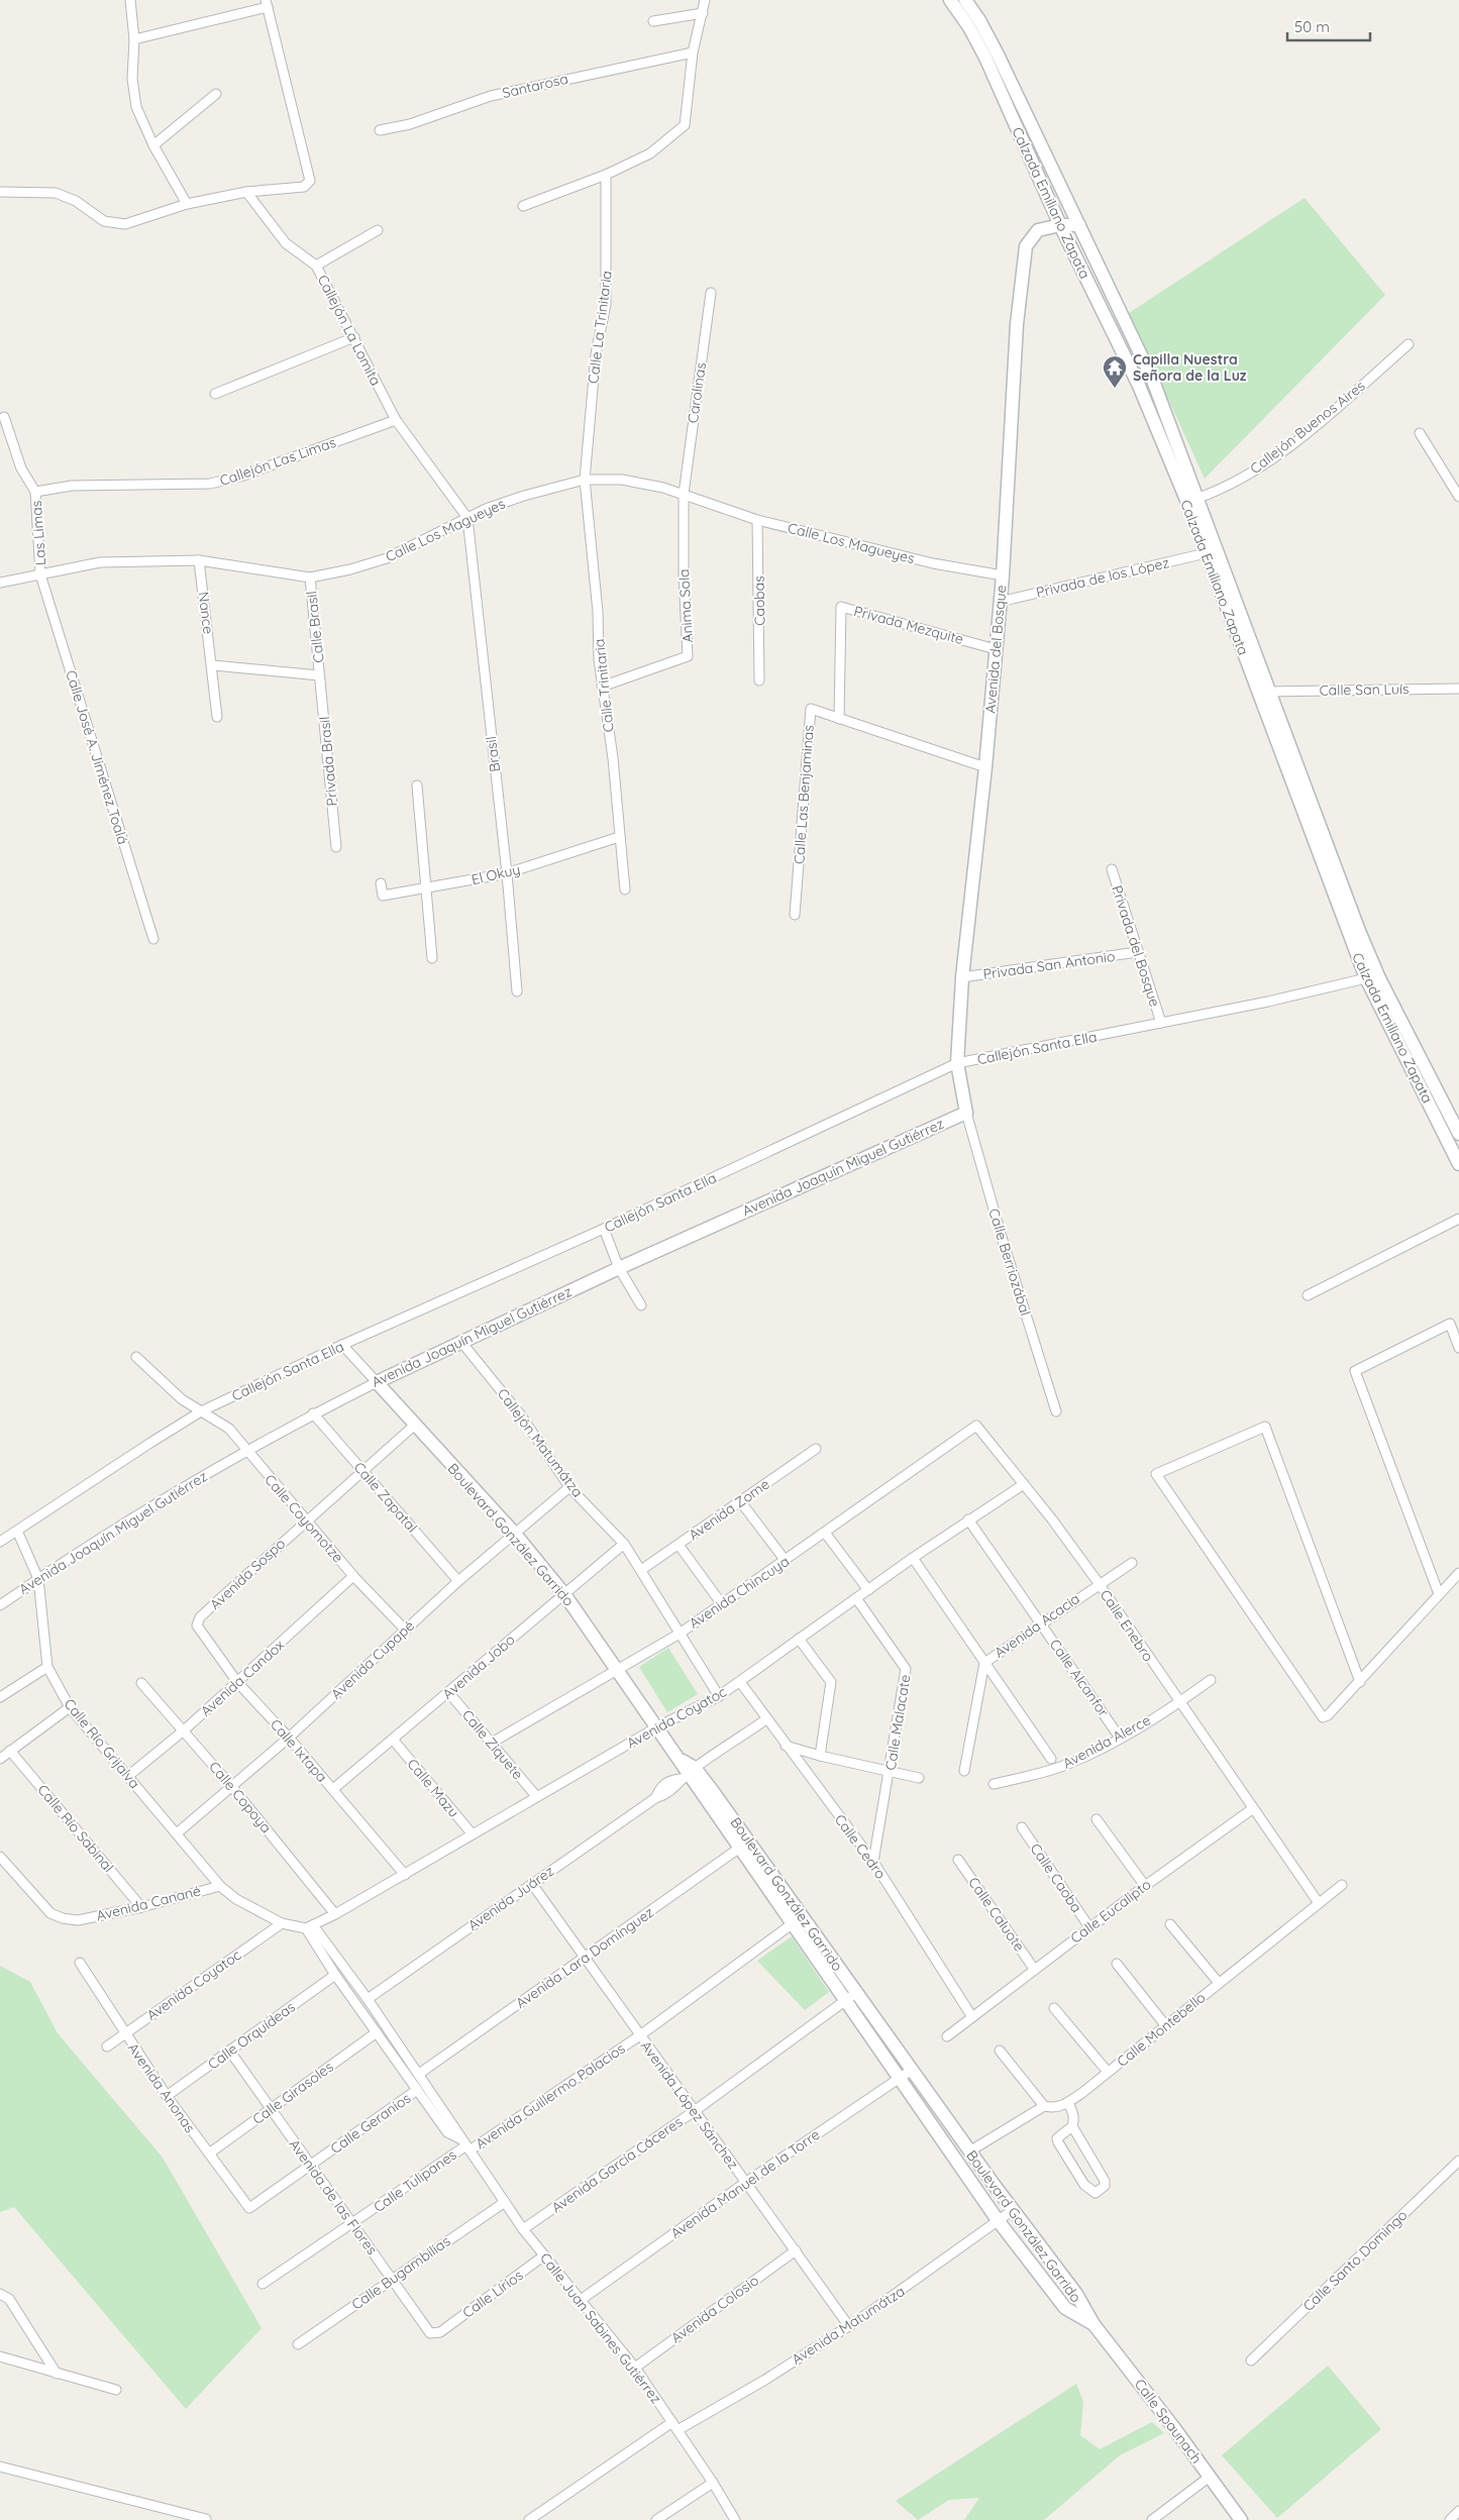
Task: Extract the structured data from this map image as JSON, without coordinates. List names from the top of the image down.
{
  "streets": {
    "street": [
      "Santarosa",
      "Calzada Emiliano Zapata",
      "Calle La Trinitaria",
      "Callejón La Lomita",
      "Carolinas",
      "Callejón Buenos Aires",
      "Callejón Las Limas",
      "Calle Los Magueyes",
      "Las Limas",
      "Privada de los López",
      "Caobas",
      "Anima Sola",
      "Nance",
      "Privada Mezquite",
      "Calle Brasil",
      "Avenida del Bosque",
      "Calle Trinitaria",
      "Calle San Luís",
      "Brasil",
      "Calle José A. Jiménez Toalá",
      "Privada Brasil",
      "Calle Las Benjaminas",
      "El Okuy",
      "Privada del Bosque",
      "Privada San Antonio",
      "Callejón Santa Ella",
      "Avenida Joaquín Miguel Gutiérrez",
      "Calle Berriozábal",
      "Callejón Matumátza",
      "Calle Zapatal",
      "Avenida Zome",
      "Calle Coyomotze",
      "Boulevard González Garrido",
      "Avenida Sospo",
      "Avenida Chincuya",
      "Avenida Acacia",
      "Calle Enebro",
      "Avenida Cupapé",
      "Avenida Jobo",
      "Avenida Candox",
      "Calle Alcanfor",
      "Avenida Coyatoc",
      "Calle Malacate",
      "Avenida Alerce",
      "Calle Río Grijalva",
      "Calle Ziquete",
      "Calle Ixtapa",
      "Calle Mazu",
      "Calle Copoya",
      "Calle Río Sabinal",
      "Calle Cedro",
      "Calle Caoba",
      "Avenida Juárez",
      "Avenida Canané",
      "Calle Eucalipto",
      "Calle Caluote",
      "Avenida Lara Domínguez",
      "Calle Montebello",
      "Calle Orquídeas",
      "Avenida Anonas",
      "Calle Girasoles",
      "Avenida Guillermo Palacios",
      "Avenida López Sánchez",
      "Calle Geranios",
      "Avenida García Cáceres",
      "Calle Tulipanes",
      "Avenida Manuel de la Torre",
      "Avenida de las Flores",
      "Calle Santo Domingo",
      "Calle Bugambilias",
      "Calle Lírios",
      "Avenida Colosio",
      "Avenida Matumátza",
      "Calle Juan Sabines Gutiérrez",
      "Calle Spaunach"
    ]
  },
  "crossings": [
    ["Calzada Emiliano Zapata", "Callejón Buenos Aires"],
    ["Calzada Emiliano Zapata", "Privada de los López"],
    ["Calzada Emiliano Zapata", "Avenida del Bosque"],
    ["Calzada Emiliano Zapata", "Calle San Luís"],
    ["Calzada Emiliano Zapata", "Callejón Santa Ella"],
    ["Calle La Trinitaria", "Calle Los Magueyes"],
    ["Calle La Trinitaria", "Calle Trinitaria"],
    ["Callejón La Lomita", "Callejón Las Limas"],
    ["Callejón La Lomita", "Calle Los Magueyes"],
    ["Callejón La Lomita", "Brasil"],
    ["Carolinas", "Calle Los Magueyes"],
    ["Carolinas", "Anima Sola"],
    ["Callejón Las Limas", "Las Limas"],
    ["Calle Los Magueyes", "Las Limas"],
    ["Calle Los Magueyes", "Caobas"],
    ["Calle Los Magueyes", "Anima Sola"],
    ["Calle Los Magueyes", "Nance"],
    ["Calle Los Magueyes", "Calle Brasil"],
    ["Calle Los Magueyes", "Avenida del Bosque"],
    ["Calle Los Magueyes", "Calle Trinitaria"],
    ["Calle Los Magueyes", "Brasil"],
    ["Calle Los Magueyes", "Calle José A. Jiménez Toalá"],
    ["Las Limas", "Calle José A. Jiménez Toalá"],
    ["Privada de los López", "Avenida del Bosque"],
    ["Anima Sola", "Calle Trinitaria"],
    ["Privada Mezquite", "Avenida del Bosque"],
    ["Privada Mezquite", "Calle Las Benjaminas"],
    ["Calle Brasil", "Privada Brasil"],
    ["Avenida del Bosque", "Calle Las Benjaminas"],
    ["Avenida del Bosque", "Privada San Antonio"],
    ["Avenida del Bosque", "Callejón Santa Ella"],
    ["Avenida del Bosque", "Avenida Joaquín Miguel Gutiérrez"],
    ["Avenida del Bosque", "Calle Berriozábal"],
    ["Calle Trinitaria", "El Okuy"],
    ["Brasil", "El Okuy"],
    ["Privada del Bosque", "Privada San Antonio"],
    ["Privada del Bosque", "Callejón Santa Ella"],
    ["Callejón Santa Ella", "Calle Coyomotze"],
    ["Callejón Santa Ella", "Boulevard González Garrido"],
    ["Callejón Santa Ella", "Calle Río Grijalva"],
    ["Avenida Joaquín Miguel Gutiérrez", "Calle Berriozábal"],
    ["Avenida Joaquín Miguel Gutiérrez", "Callejón Matumátza"],
    ["Avenida Joaquín Miguel Gutiérrez", "Calle Zapatal"],
    ["Avenida Joaquín Miguel Gutiérrez", "Calle Coyomotze"],
    ["Avenida Joaquín Miguel Gutiérrez", "Boulevard González Garrido"],
    ["Avenida Joaquín Miguel Gutiérrez", "Calle Río Grijalva"],
    ["Callejón Matumátza", "Avenida Zome"],
    ["Callejón Matumátza", "Avenida Chincuya"],
    ["Callejón Matumátza", "Avenida Cupapé"],
    ["Callejón Matumátza", "Avenida Jobo"],
    ["Callejón Matumátza", "Avenida Coyatoc"],
    ["Calle Zapatal", "Avenida Sospo"],
    ["Calle Zapatal", "Avenida Cupapé"],
    ["Calle Coyomotze", "Avenida Sospo"],
    ["Calle Coyomotze", "Avenida Cupapé"],
    ["Calle Coyomotze", "Avenida Candox"],
    ["Boulevard González Garrido", "Avenida Sospo"],
    ["Boulevard González Garrido", "Avenida Chincuya"],
    ["Boulevard González Garrido", "Avenida Cupapé"],
    ["Boulevard González Garrido", "Avenida Jobo"],
    ["Boulevard González Garrido", "Avenida Coyatoc"],
    ["Boulevard González Garrido", "Avenida Juárez"],
    ["Boulevard González Garrido", "Avenida Lara Domínguez"],
    ["Boulevard González Garrido", "Calle Montebello"],
    ["Boulevard González Garrido", "Avenida Guillermo Palacios"],
    ["Boulevard González Garrido", "Avenida García Cáceres"],
    ["Boulevard González Garrido", "Avenida Manuel de la Torre"],
    ["Boulevard González Garrido", "Avenida Matumátza"],
    ["Boulevard González Garrido", "Calle Spaunach"],
    ["Avenida Sospo", "Calle Ixtapa"],
    ["Avenida Chincuya", "Calle Enebro"],
    ["Avenida Chincuya", "Calle Ziquete"],
    ["Avenida Acacia", "Calle Enebro"],
    ["Avenida Acacia", "Calle Alcanfor"],
    ["Calle Enebro", "Avenida Coyatoc"],
    ["Calle Enebro", "Avenida Alerce"],
    ["Calle Enebro", "Calle Eucalipto"],
    ["Calle Enebro", "Calle Montebello"],
    ["Avenida Cupapé", "Calle Río Grijalva"],
    ["Avenida Cupapé", "Calle Ixtapa"],
    ["Avenida Cupapé", "Calle Copoya"],
    ["Avenida Jobo", "Calle Ziquete"],
    ["Avenida Jobo", "Calle Ixtapa"],
    ["Avenida Jobo", "Calle Mazu"],
    ["Avenida Candox", "Calle Río Grijalva"],
    ["Avenida Candox", "Calle Ixtapa"],
    ["Avenida Candox", "Calle Copoya"],
    ["Calle Alcanfor", "Avenida Coyatoc"],
    ["Calle Alcanfor", "Avenida Alerce"],
    ["Avenida Coyatoc", "Calle Malacate"],
    ["Avenida Coyatoc", "Calle Río Grijalva"],
    ["Avenida Coyatoc", "Calle Ziquete"],
    ["Avenida Coyatoc", "Calle Ixtapa"],
    ["Avenida Coyatoc", "Calle Mazu"],
    ["Avenida Coyatoc", "Calle Copoya"],
    ["Avenida Coyatoc", "Calle Cedro"],
    ["Avenida Coyatoc", "Avenida Anonas"],
    ["Avenida Coyatoc", "Calle Juan Sabines Gutiérrez"],
    ["Calle Malacate", "Calle Cedro"],
    ["Calle Río Grijalva", "Avenida Canané"],
    ["Calle Río Sabinal", "Avenida Canané"],
    ["Calle Cedro", "Calle Eucalipto"],
    ["Calle Caoba", "Calle Eucalipto"],
    ["Avenida Juárez", "Avenida López Sánchez"],
    ["Avenida Juárez", "Calle Juan Sabines Gutiérrez"],
    ["Calle Eucalipto", "Calle Caluote"],
    ["Avenida Lara Domínguez", "Avenida López Sánchez"],
    ["Avenida Lara Domínguez", "Calle Juan Sabines Gutiérrez"],
    ["Calle Orquídeas", "Avenida Anonas"],
    ["Calle Orquídeas", "Avenida de las Flores"],
    ["Calle Orquídeas", "Calle Juan Sabines Gutiérrez"],
    ["Avenida Anonas", "Calle Girasoles"],
    ["Avenida Anonas", "Calle Geranios"],
    ["Calle Girasoles", "Avenida de las Flores"],
    ["Calle Girasoles", "Calle Juan Sabines Gutiérrez"],
    ["Avenida Guillermo Palacios", "Avenida López Sánchez"],
    ["Avenida Guillermo Palacios", "Calle Tulipanes"],
    ["Avenida Guillermo Palacios", "Calle Juan Sabines Gutiérrez"],
    ["Avenida López Sánchez", "Avenida García Cáceres"],
    ["Avenida López Sánchez", "Avenida Manuel de la Torre"],
    ["Avenida López Sánchez", "Avenida Colosio"],
    ["Avenida López Sánchez", "Avenida Matumátza"],
    ["Calle Geranios", "Avenida de las Flores"],
    ["Calle Geranios", "Calle Juan Sabines Gutiérrez"],
    ["Avenida García Cáceres", "Calle Juan Sabines Gutiérrez"],
    ["Calle Tulipanes", "Avenida de las Flores"],
    ["Calle Tulipanes", "Calle Juan Sabines Gutiérrez"],
    ["Avenida Manuel de la Torre", "Calle Juan Sabines Gutiérrez"],
    ["Avenida de las Flores", "Calle Bugambilias"],
    ["Avenida de las Flores", "Calle Lírios"],
    ["Calle Bugambilias", "Calle Juan Sabines Gutiérrez"],
    ["Calle Lírios", "Calle Juan Sabines Gutiérrez"],
    ["Avenida Colosio", "Calle Juan Sabines Gutiérrez"],
    ["Avenida Matumátza", "Calle Juan Sabines Gutiérrez"]
  ],
  "places": {
    "temple": ["Capilla Nuestra Señora de la Luz"]
  },
  "scale_bar": "50 m"
}
